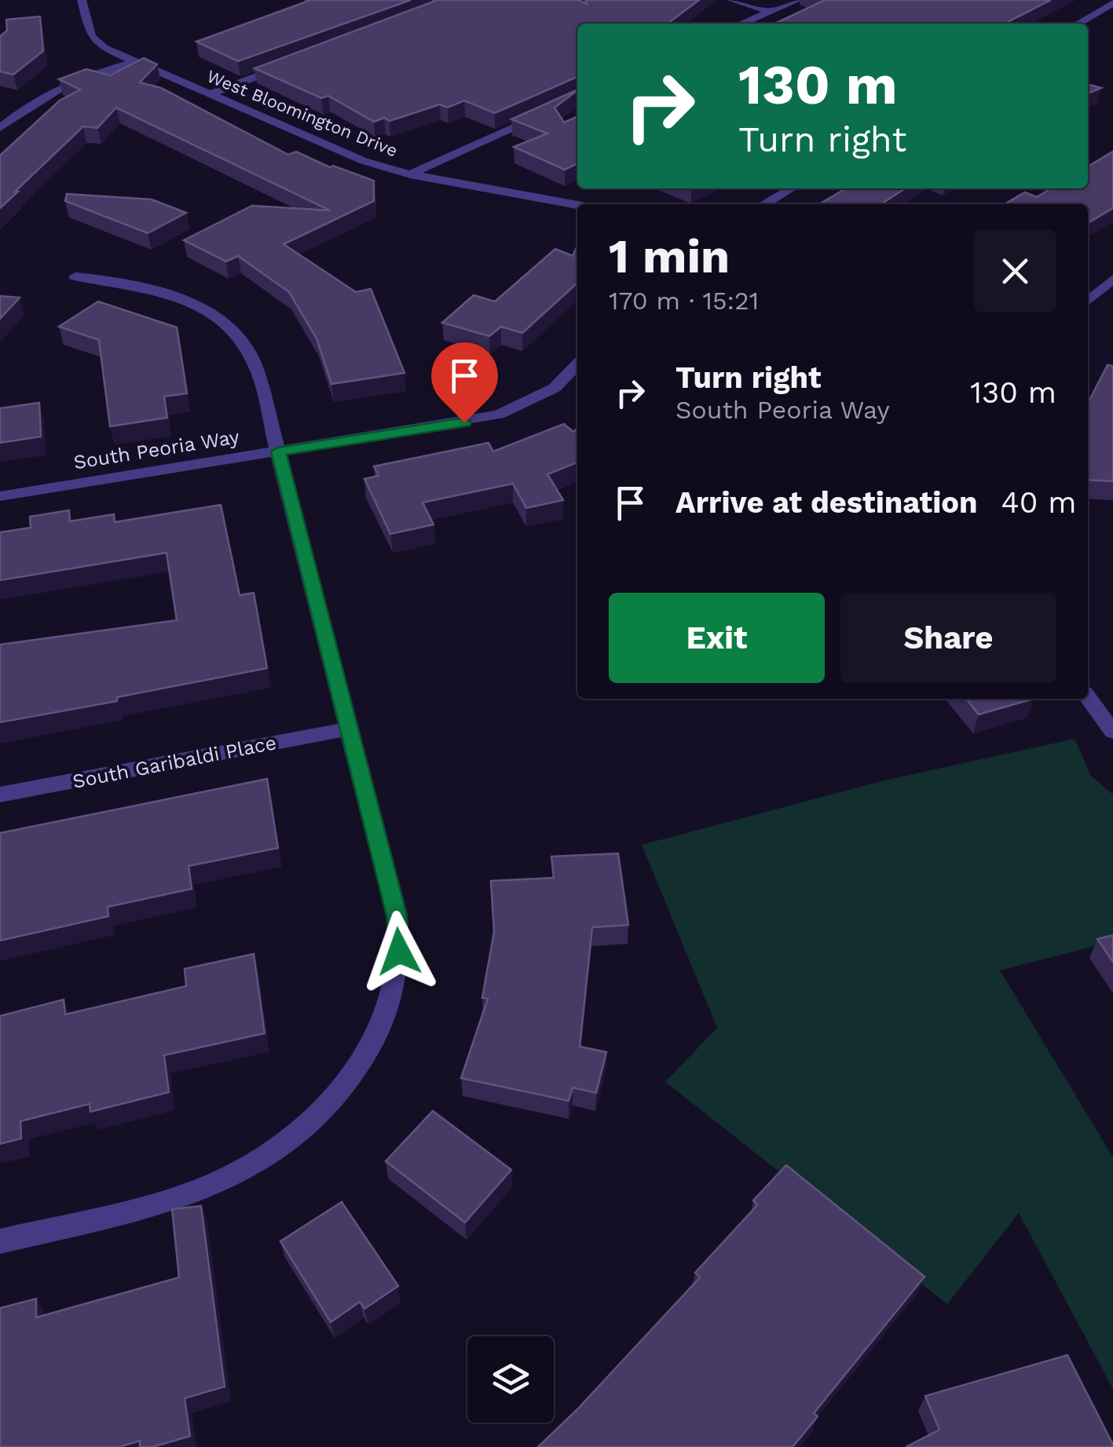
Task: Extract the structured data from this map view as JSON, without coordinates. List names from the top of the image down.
{
  "streets": {
    "street": ["West Bloomington Drive", "South Peoria Way", "South Garibaldi Place"]
  },
  "page": {
    "turn": ["130 m", "Turn right"],
    "heading": ["1 min", "170 m · 15:21"],
    "list": [
      {
        "name": "Turn right",
        "note": "South Peoria Way",
        "value": "130 m"
      },
      {
        "name": "Arrive at destination",
        "value": "40 m"
      }
    ],
    "buttons": ["Exit", "Share"]
  }
}
